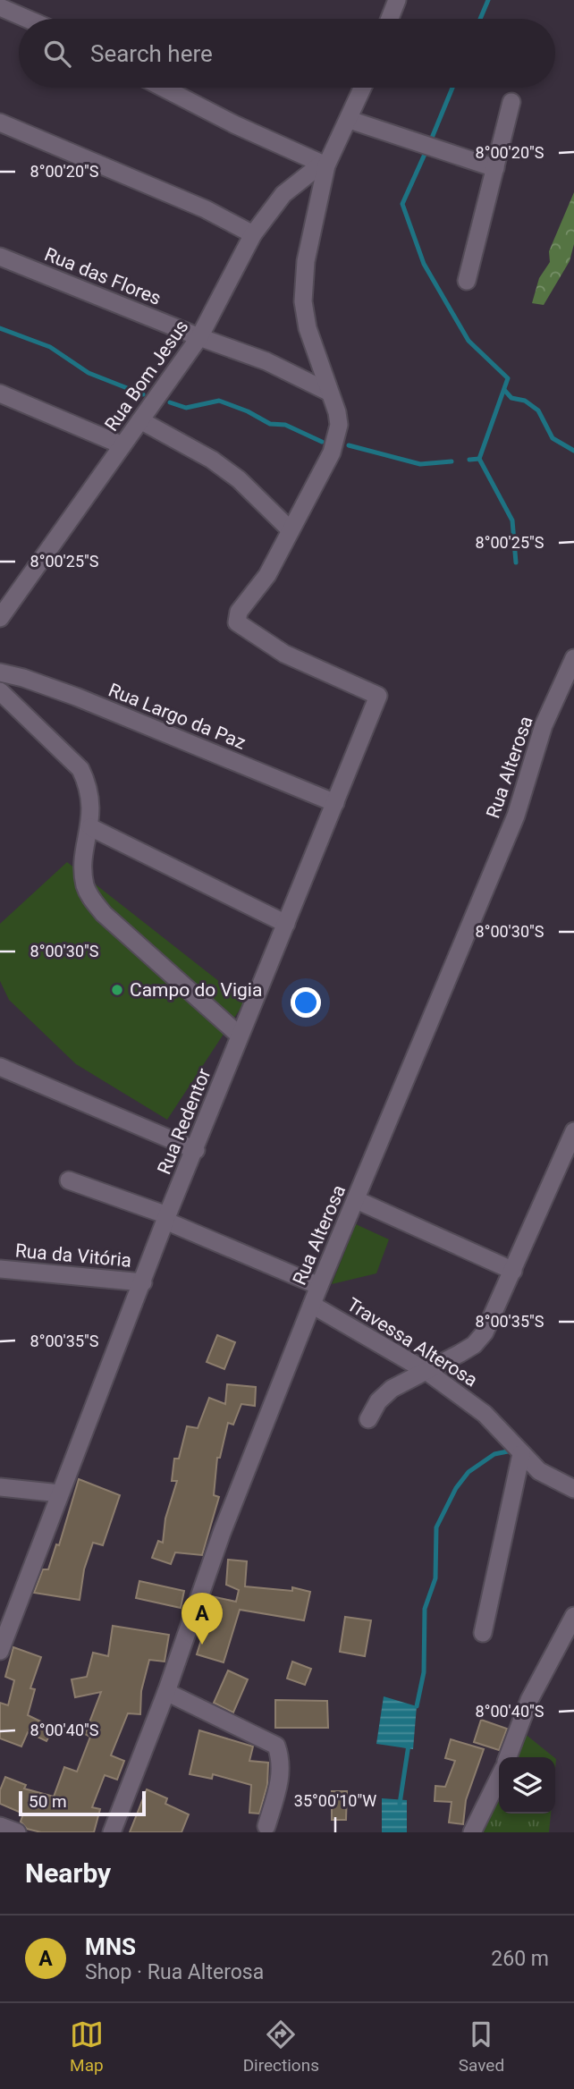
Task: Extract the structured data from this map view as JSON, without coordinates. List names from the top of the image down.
{
  "streets": {
    "street": [
      "Rua das Flores",
      "Rua Bom Jesus",
      "Rua Largo da Paz",
      "Rua Alterosa",
      "Rua Redentor",
      "Rua da Vitória",
      "Travessa Alterosa"
    ]
  },
  "crossings": [
    ["Rua das Flores", "Rua Bom Jesus"],
    ["Rua Largo da Paz", "Rua Redentor"],
    ["Rua Alterosa", "Travessa Alterosa"],
    ["Rua Redentor", "Rua da Vitória"]
  ],
  "places": ["Campo do Vigia"],
  "scale_bar": "50 m",
  "page": {
    "search": "Search here",
    "pins": "A",
    "scale": "50 m",
    "heading": "Nearby",
    "list": [
      {
        "mark": "A",
        "name": "MNS",
        "note": "Shop · Rua Alterosa",
        "value": "260 m"
      }
    ],
    "nav": ["Map", "Directions", "Saved"]
  },
  "coordinates": [
    "8°00'20\"S",
    "8°00'25\"S",
    "8°00'30\"S",
    "8°00'35\"S",
    "8°00'40\"S",
    "35°00'10\"W"
  ]
}
